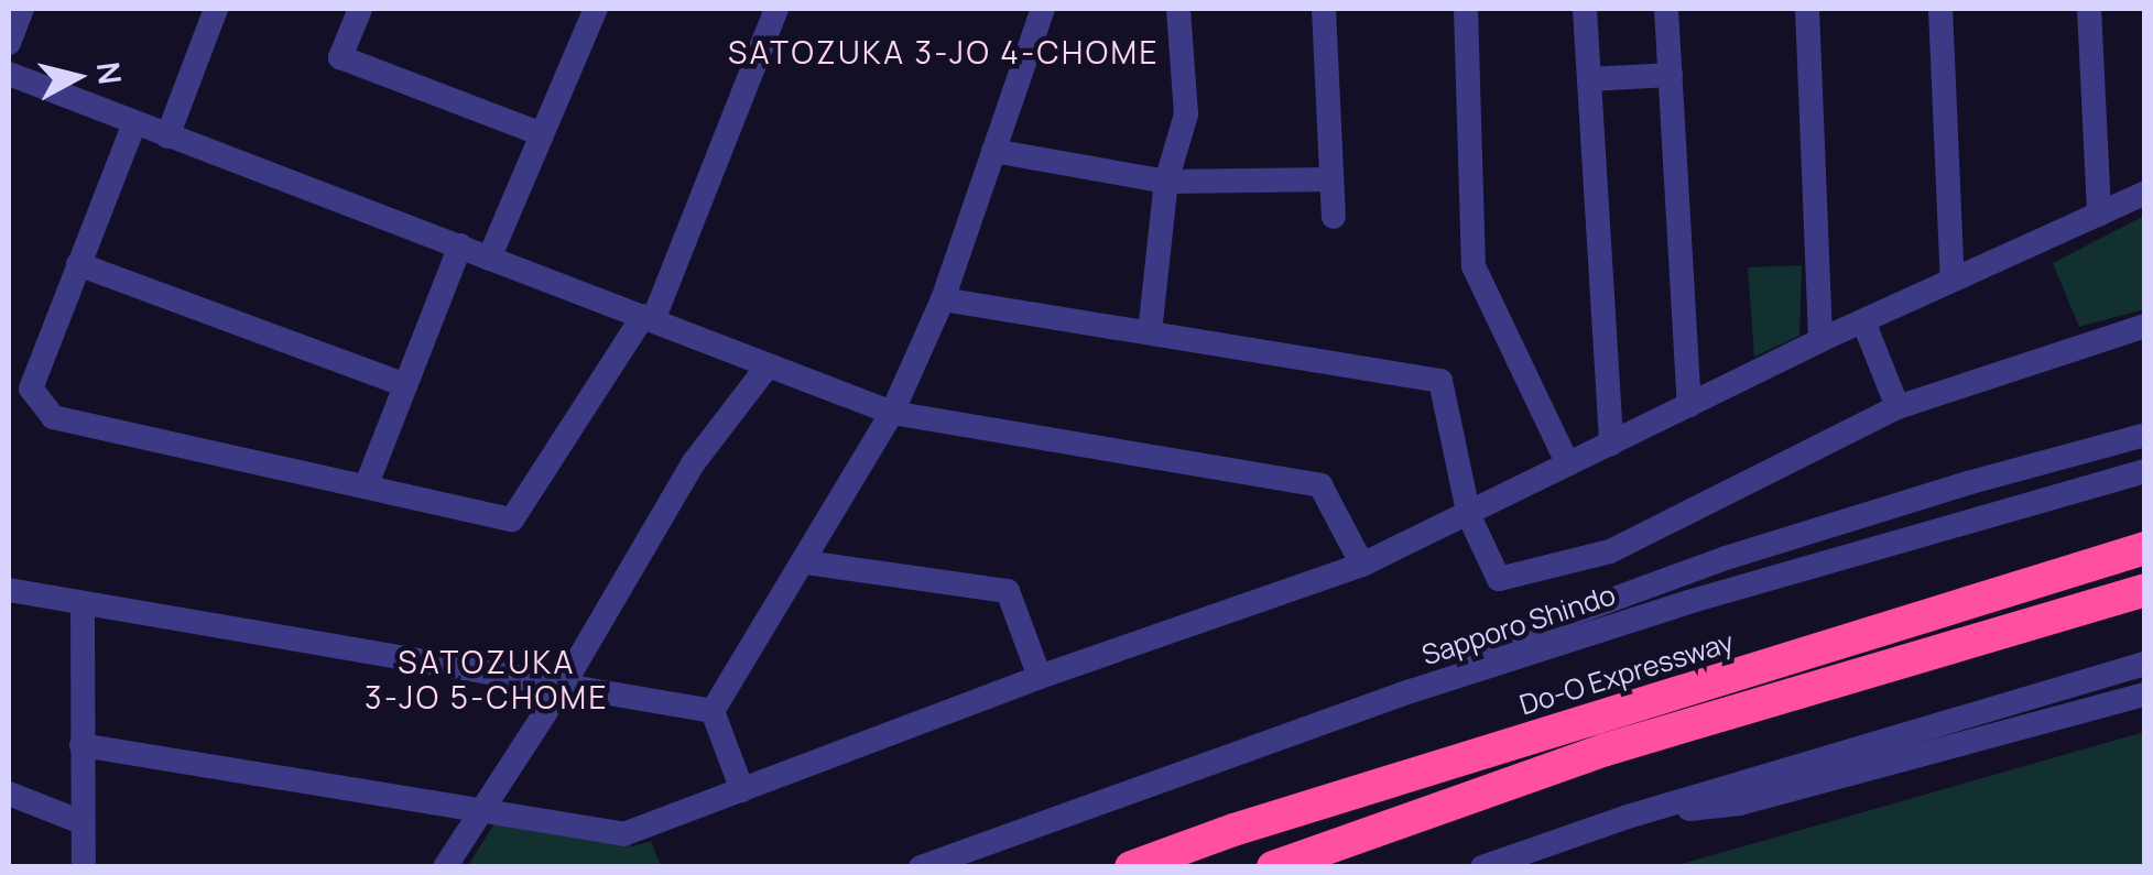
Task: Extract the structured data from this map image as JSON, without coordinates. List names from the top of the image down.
{
  "streets": {
    "highway": ["Do-O Expressway"],
    "street": ["Sapporo Shindo"]
  },
  "districts": ["SATOZUKA 3-JO 4-CHOME", "SATOZUKA 3-JO 5-CHOME"],
  "north": "right"
}
